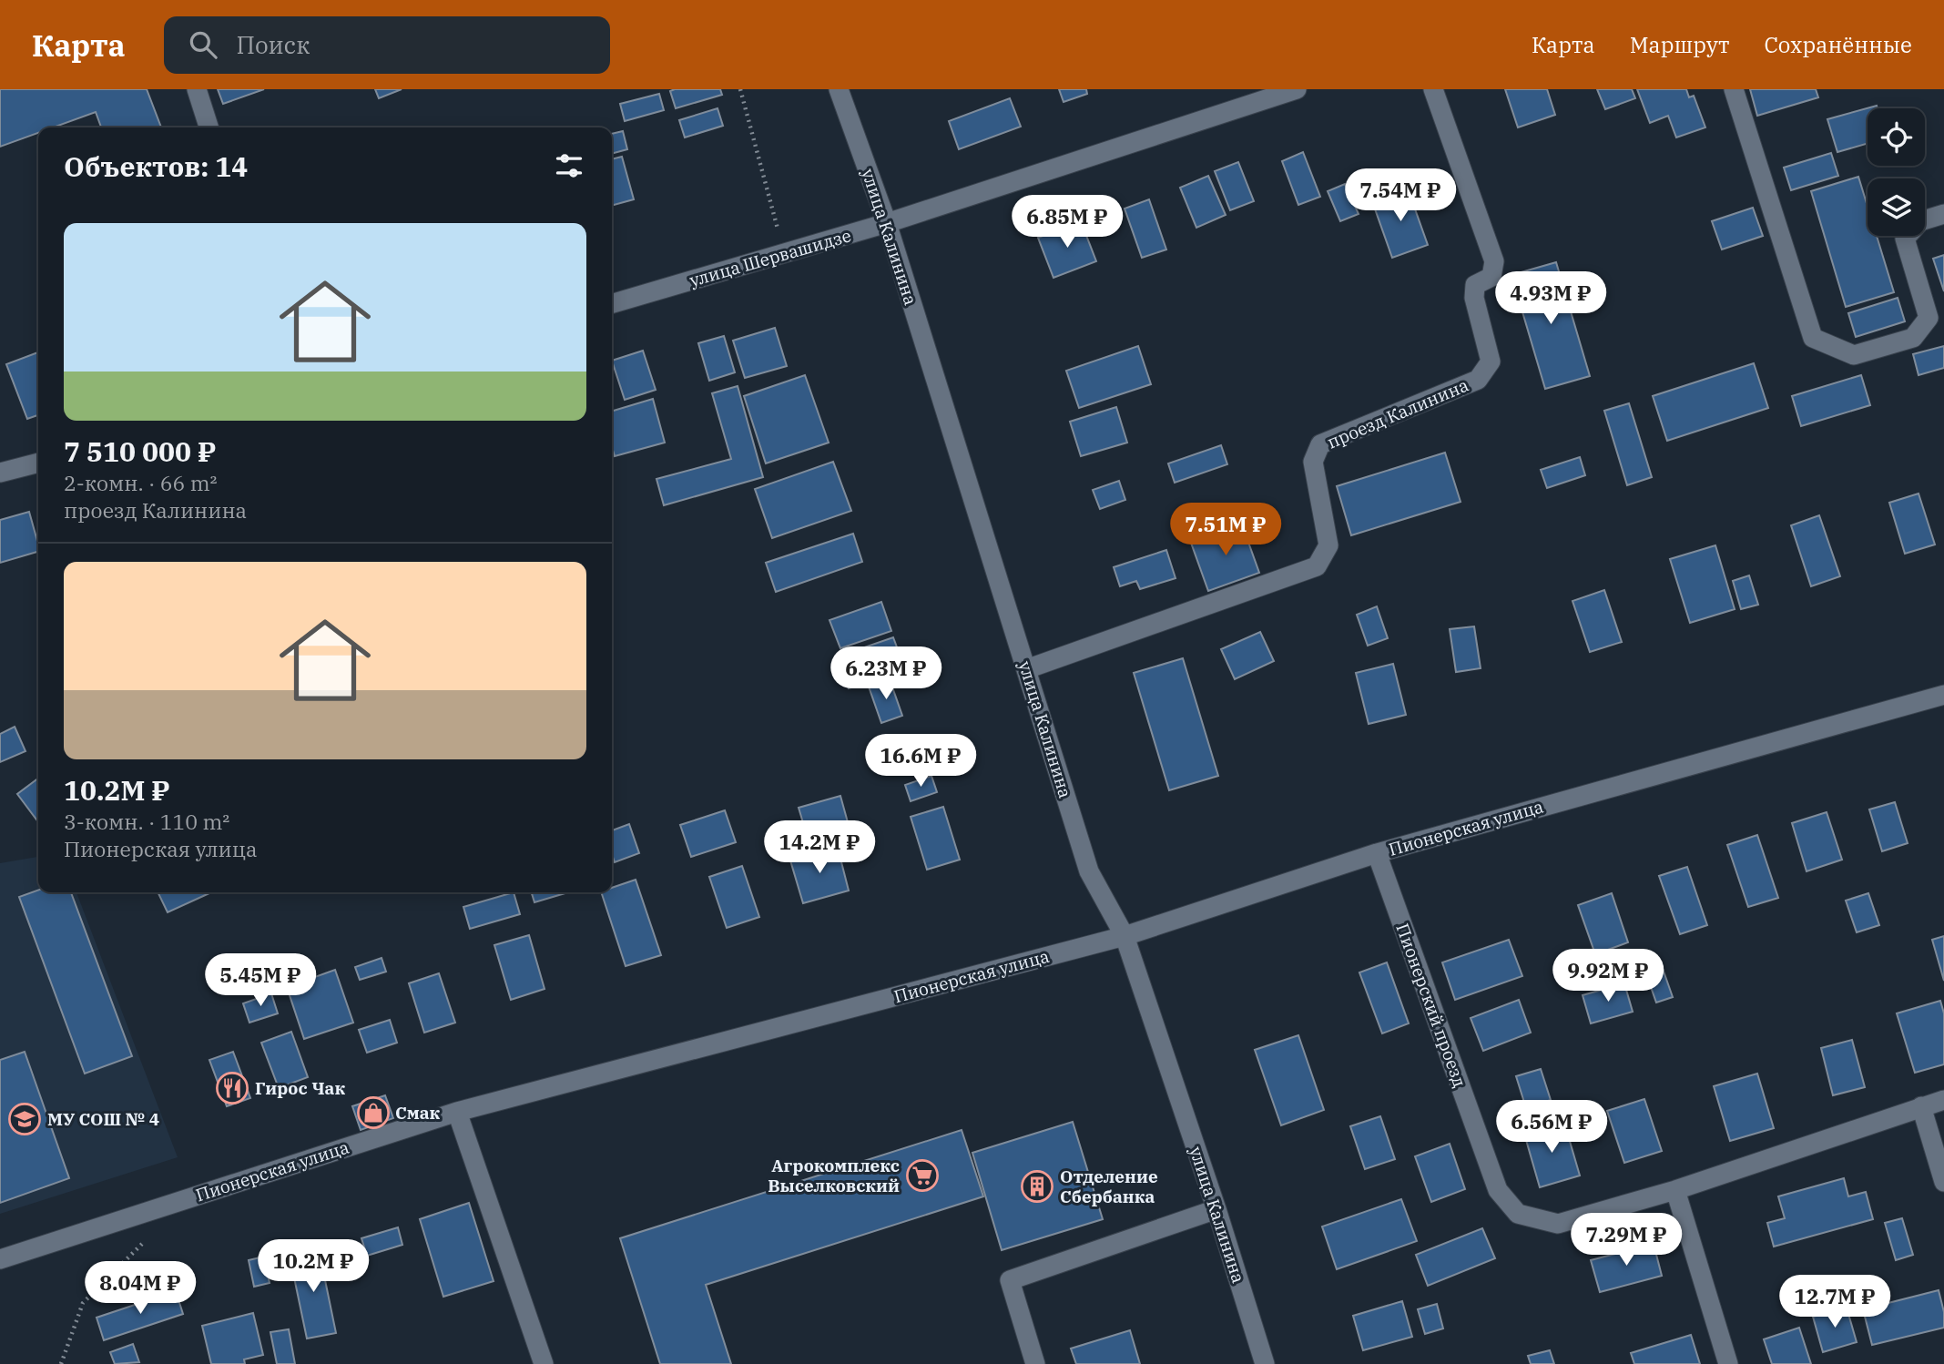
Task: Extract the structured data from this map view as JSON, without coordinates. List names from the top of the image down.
{
  "streets": {
    "street": [
      "улица Калинина",
      "улица Шервашидзе",
      "проезд Калинина",
      "Пионерская улица",
      "Пионерский проезд"
    ]
  },
  "crossings": [
    ["улица Калинина", "улица Шервашидзе"],
    ["улица Калинина", "проезд Калинина"],
    ["улица Калинина", "Пионерская улица"],
    ["Пионерская улица", "Пионерский проезд"]
  ],
  "places": {
    "restaurant": ["Гирос Чак"],
    "shop": ["Смак"],
    "school or university": ["МУ СОШ № 4"],
    "supermarket": ["Агрокомплекс Выселковский"],
    "building": ["Отделение Сбербанка"]
  },
  "page": {
    "header": "Карта",
    "search": "Поиск",
    "nav": ["Карта", "Маршрут", "Сохранённые"],
    "heading": "Объектов: 14",
    "price": [
      "7.54M ₽",
      "6.85M ₽",
      "4.93M ₽",
      "7.51M ₽",
      "6.23M ₽",
      "16.6M ₽",
      "14.2M ₽",
      "9.92M ₽",
      "5.45M ₽",
      "6.56M ₽",
      "7.29M ₽",
      "10.2M ₽",
      "8.04M ₽",
      "12.7M ₽"
    ],
    "list": [
      {
        "name": "7 510 000 ₽",
        "note": "2-комн. · 66 m² · проезд Калинина"
      },
      {
        "name": "10.2M ₽",
        "note": "3-комн. · 110 m² · Пионерская улица"
      }
    ]
  }
}
